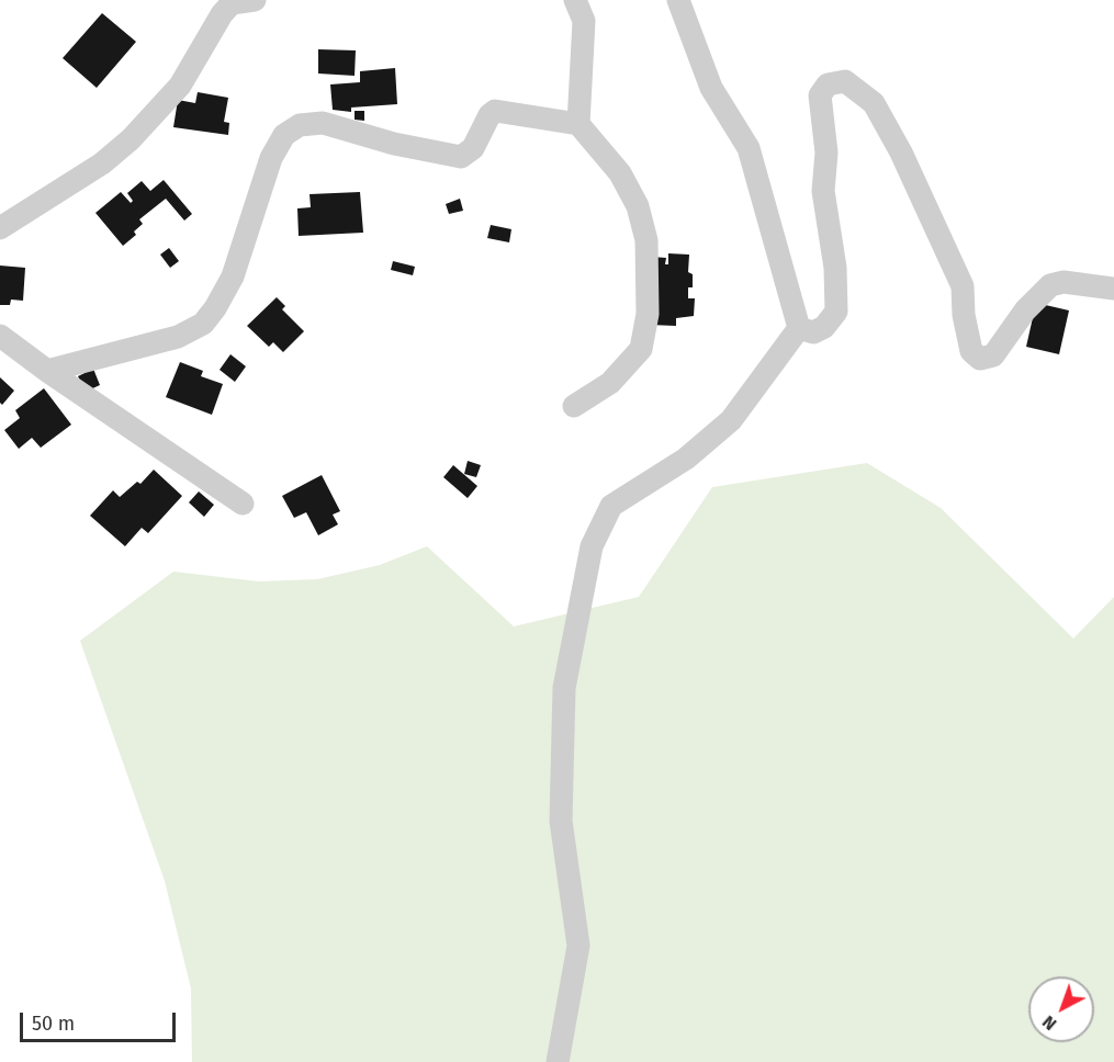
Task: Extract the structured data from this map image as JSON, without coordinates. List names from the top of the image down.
{
  "scale_bar": "50 m",
  "north": "bottom left"
}
